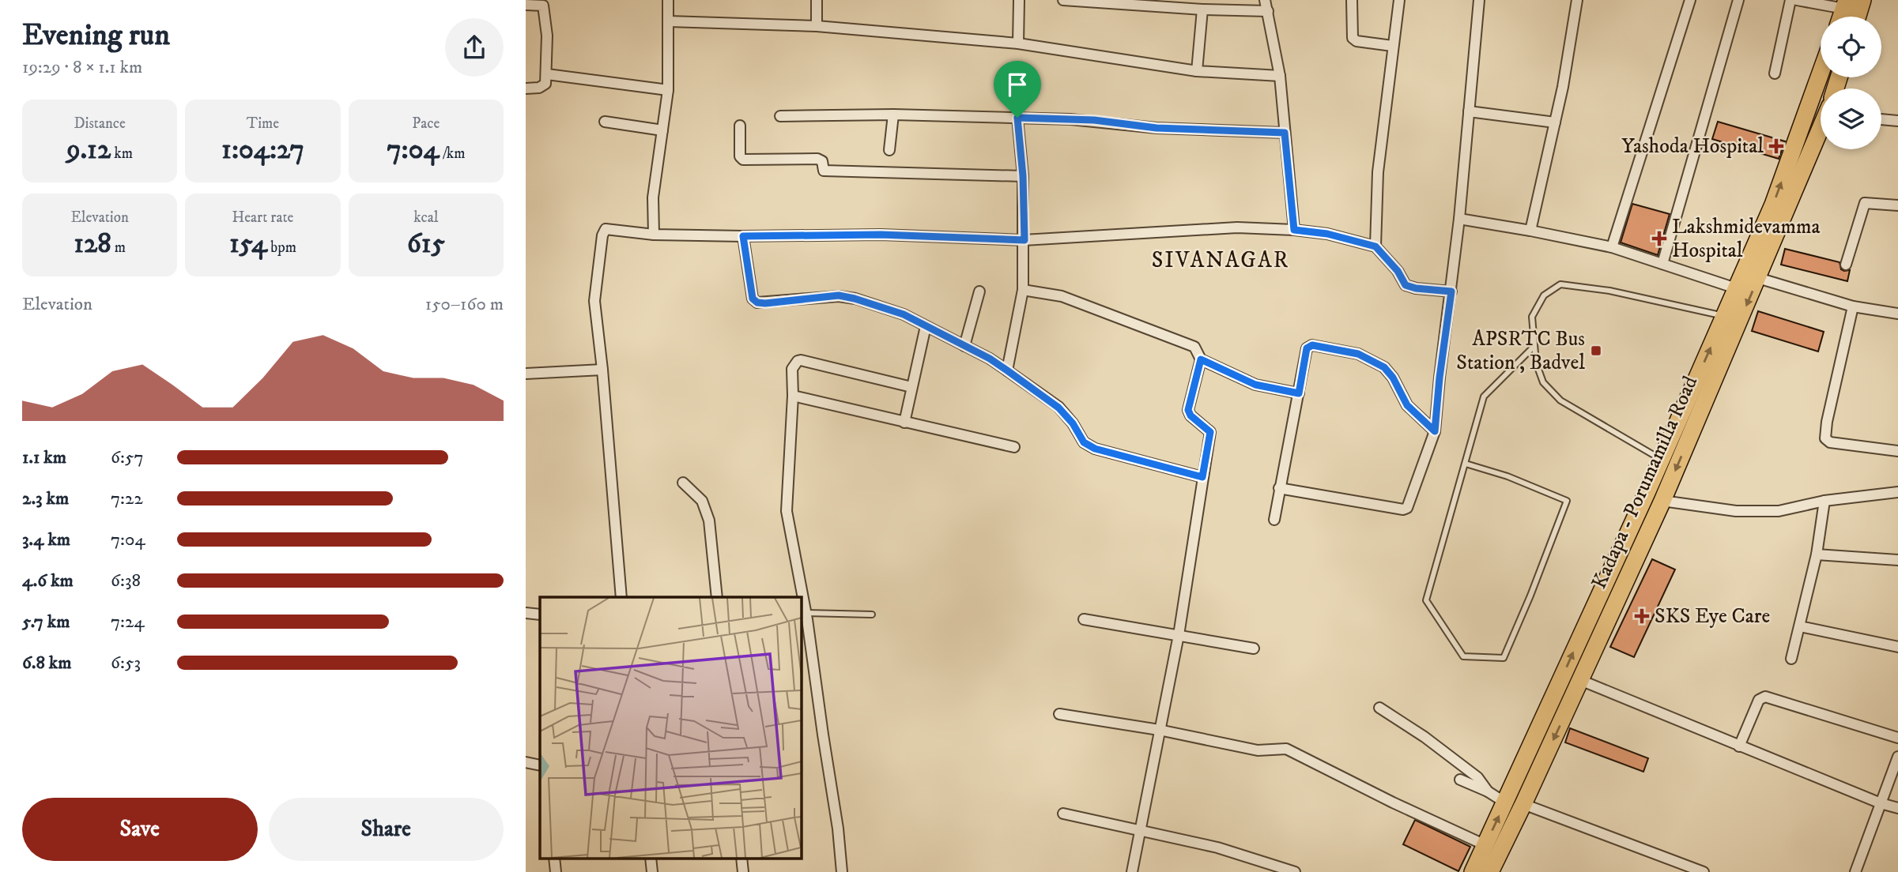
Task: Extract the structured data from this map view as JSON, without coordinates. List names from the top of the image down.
{
  "streets": {
    "main road": ["Kadapa - Porumamilla Road"]
  },
  "districts": ["SIVANAGAR"],
  "places": {
    "health": ["Yashoda Hospital", "Lakshmidevamma Hospital", "SKS Eye Care"],
    "transit": ["APSRTC Bus Station , Badvel"]
  },
  "page": {
    "heading": ["Evening run", "19:29 · 8 × 1.1 km"],
    "stats": [
      ["Distance", "9.12 km"],
      ["Time", "1:04:27"],
      ["Pace", "7:04 /km"],
      ["Elevation", "128 m"],
      ["Heart rate", "154 bpm"],
      ["kcal", "615"]
    ],
    "chart": ["Elevation", "150–160 m"],
    "list": [
      {
        "name": "1.1 km",
        "note": "6:57"
      },
      {
        "name": "2.3 km",
        "note": "7:22"
      },
      {
        "name": "3.4 km",
        "note": "7:04"
      },
      {
        "name": "4.6 km",
        "note": "6:38"
      },
      {
        "name": "5.7 km",
        "note": "7:24"
      },
      {
        "name": "6.8 km",
        "note": "6:53"
      }
    ],
    "buttons": ["Save", "Share"]
  }
}
